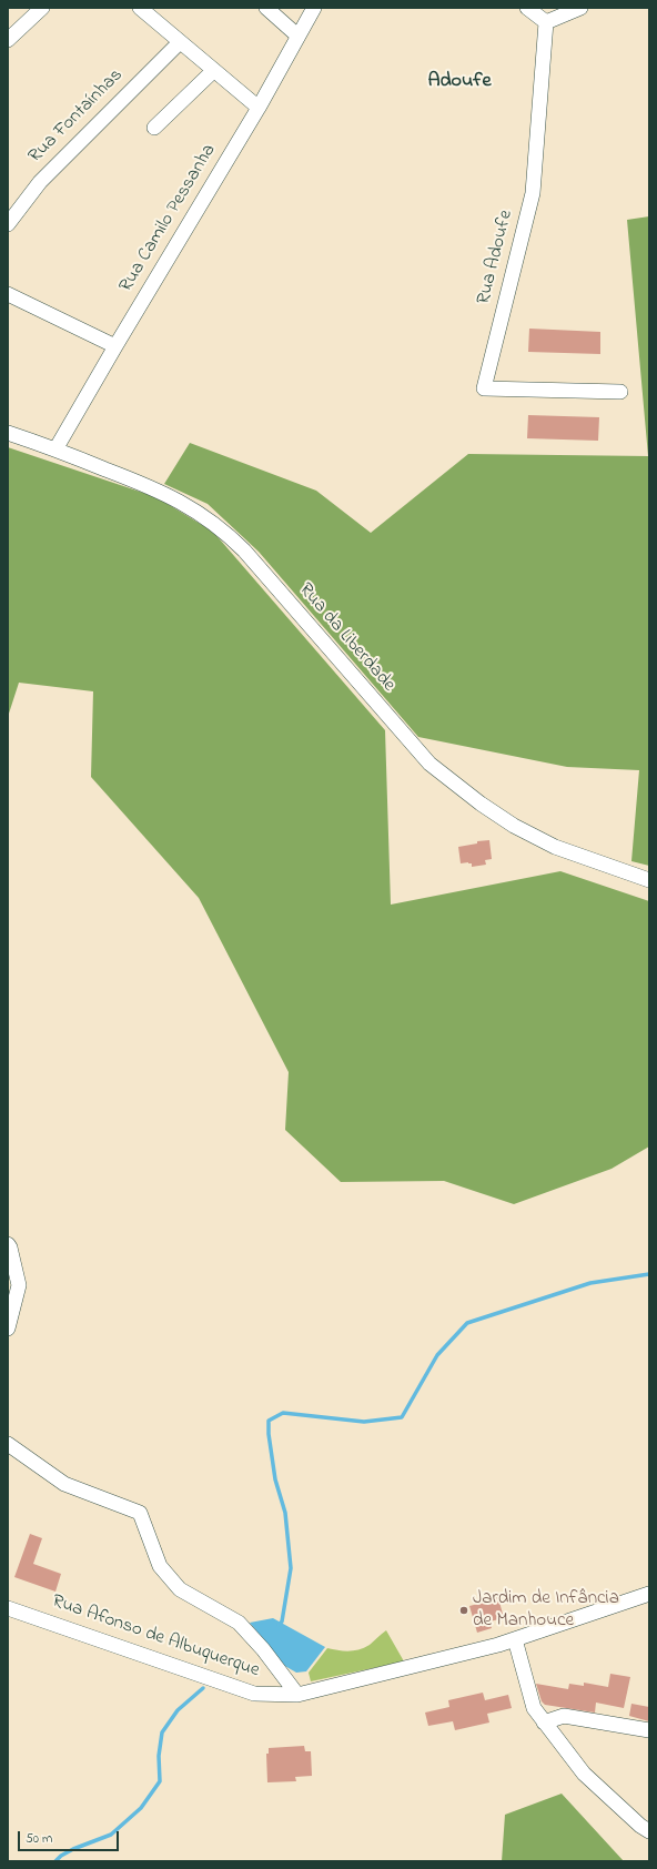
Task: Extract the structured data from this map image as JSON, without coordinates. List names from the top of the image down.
{
  "streets": {
    "street": [
      "Rua Fontaínhas",
      "Rua Camilo Pessanha",
      "Rua Adoufe",
      "Rua da Liberdade",
      "Rua Afonso de Albuquerque"
    ]
  },
  "crossings": [
    ["Rua Camilo Pessanha", "Rua da Liberdade"]
  ],
  "districts": ["Adoufe"],
  "places": ["Jardim de Infância de Manhouce"],
  "scale_bar": "50 m"
}
